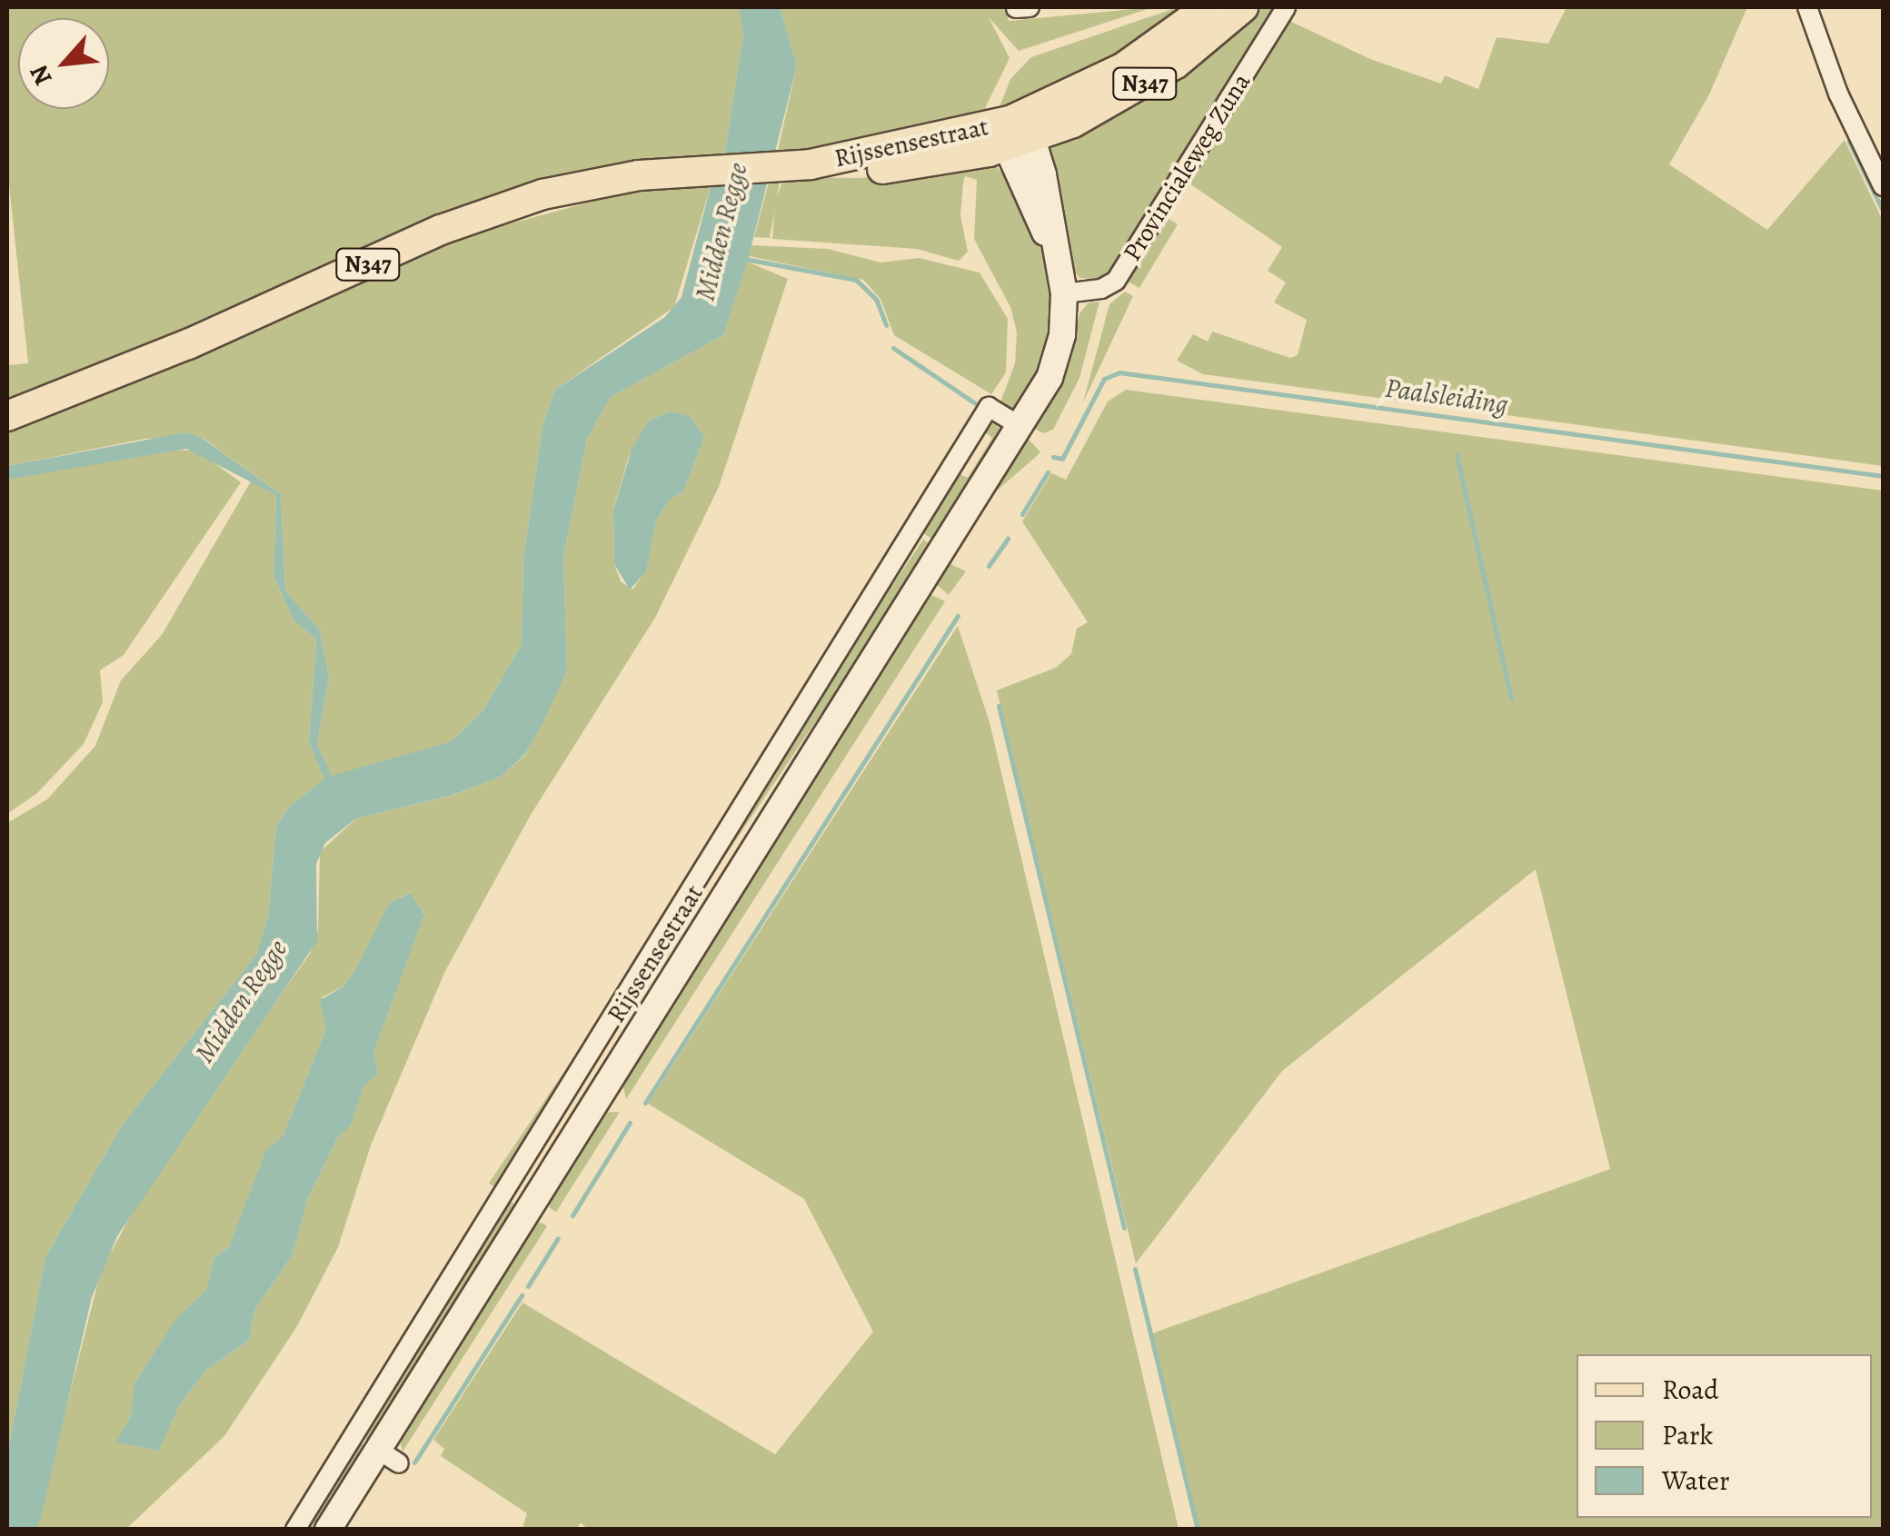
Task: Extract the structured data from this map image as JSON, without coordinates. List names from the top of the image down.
{
  "streets": {
    "main road": ["N347", "Rijssensestraat", "Provincialeweg Zuna"]
  },
  "crossings": [
    ["N347", "Rijssensestraat"],
    ["N347", "Provincialeweg Zuna"],
    ["Rijssensestraat", "Provincialeweg Zuna"]
  ],
  "water": ["Midden Regge", "Paalsleiding"],
  "legend": ["Road", "Park", "Water"],
  "north": "bottom left"
}
